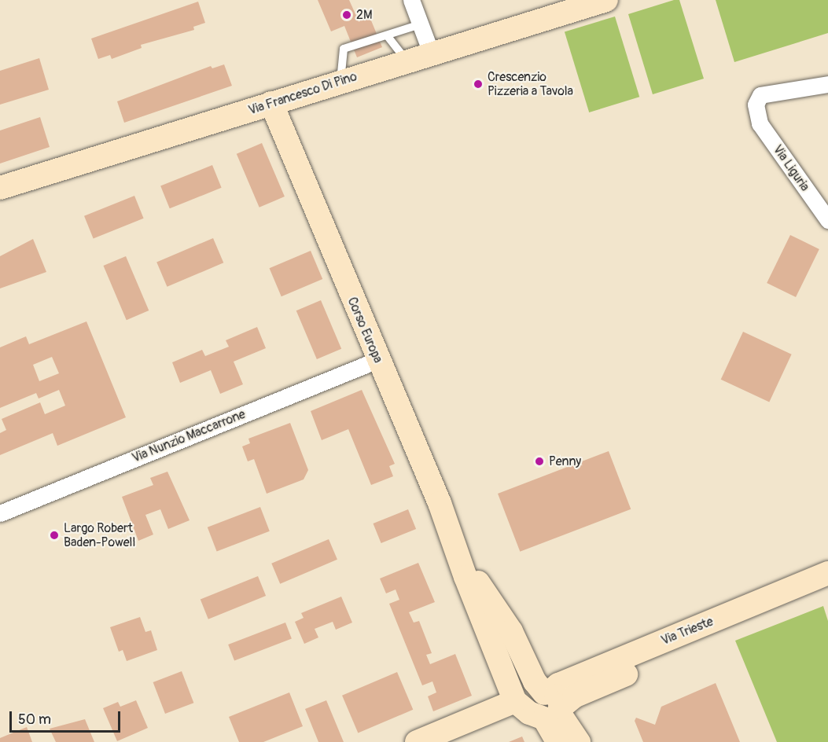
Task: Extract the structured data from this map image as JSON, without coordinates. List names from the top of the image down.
{
  "streets": {
    "street": [
      "Via Francesco Di Pino",
      "Via Liguria",
      "Corso Europa",
      "Via Nunzio Maccarrone",
      "Via Trieste"
    ]
  },
  "crossings": [
    ["Via Francesco Di Pino", "Corso Europa"],
    ["Corso Europa", "Via Nunzio Maccarrone"]
  ],
  "places": [
    "2M",
    "Crescenzio Pizzeria a Tavola",
    "Penny",
    "Largo Robert Baden-Powell"
  ],
  "scale_bar": "50 m"
}
